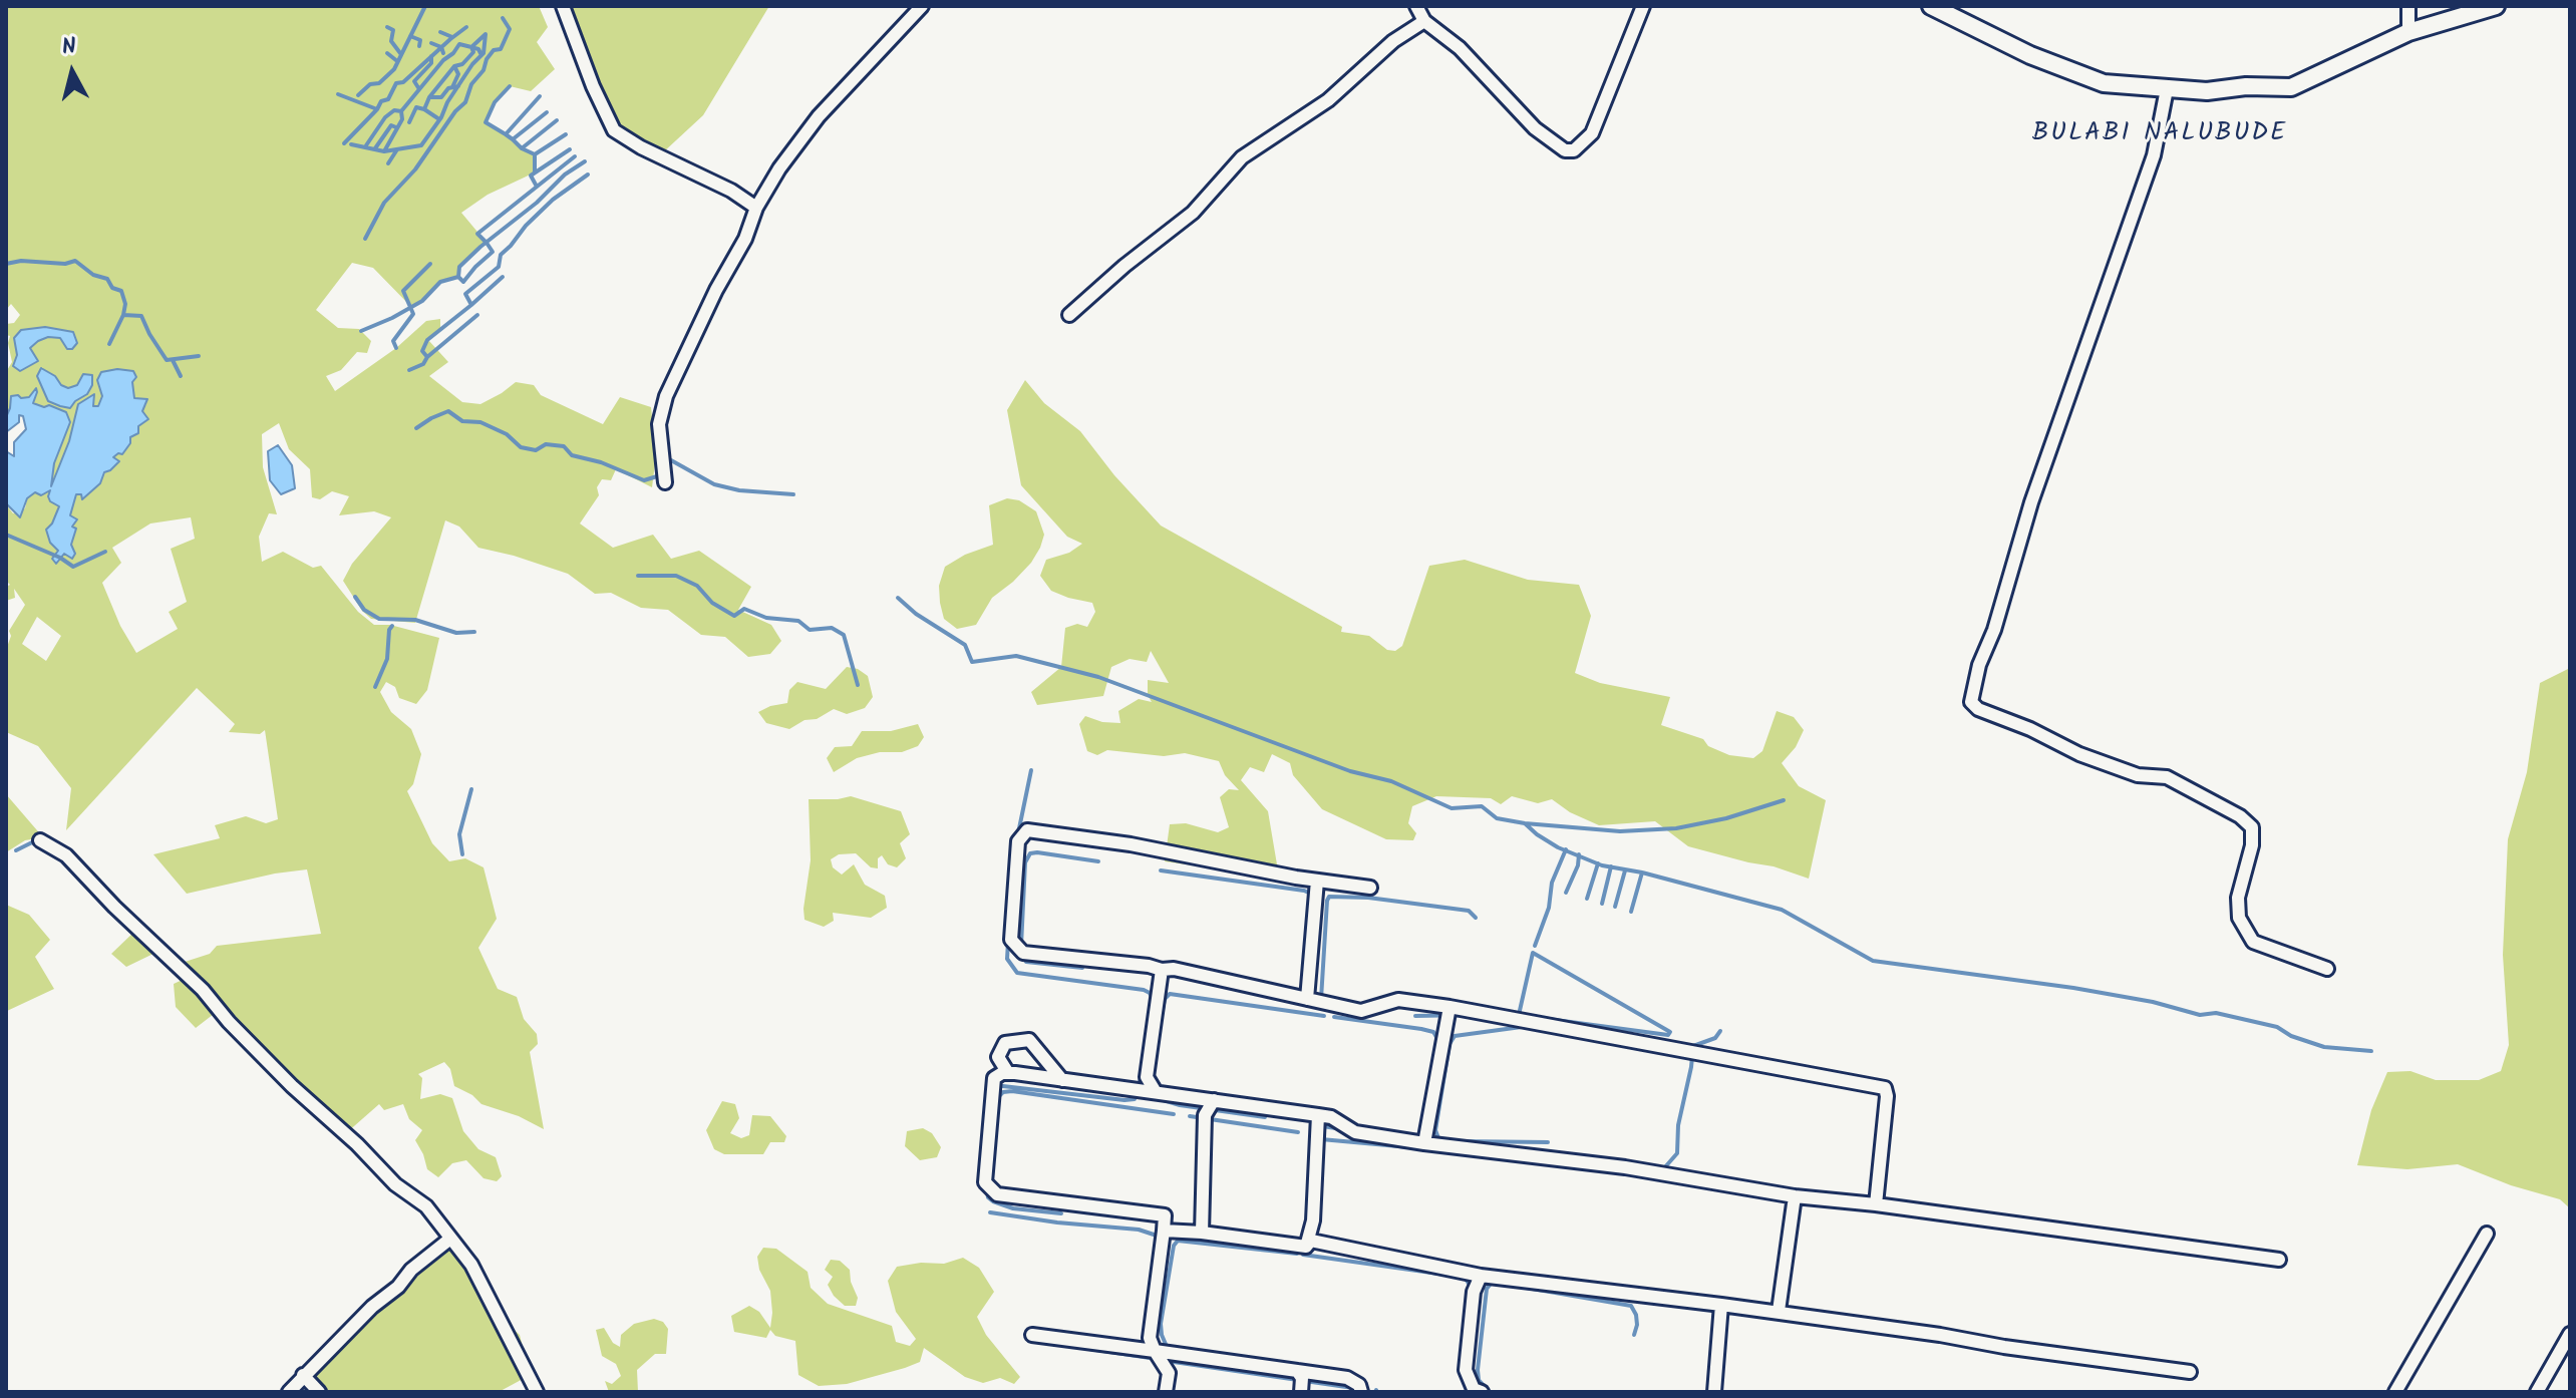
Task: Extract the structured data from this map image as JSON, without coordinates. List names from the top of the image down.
{
  "districts": ["BULABI NALUBUDE"],
  "north": "top"
}
